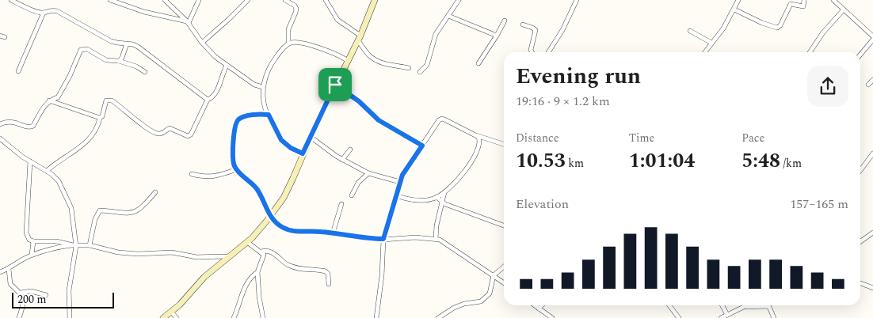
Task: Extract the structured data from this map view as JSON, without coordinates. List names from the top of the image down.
{
  "scale_bar": "200 m",
  "page": {
    "heading": ["Evening run", "19:16 · 9 × 1.2 km"],
    "stats": [
      ["Distance", "10.53 km"],
      ["Time", "1:01:04"],
      ["Pace", "5:48 /km"]
    ],
    "chart": ["Elevation", "157–165 m"],
    "scale": "200 m"
  }
}
